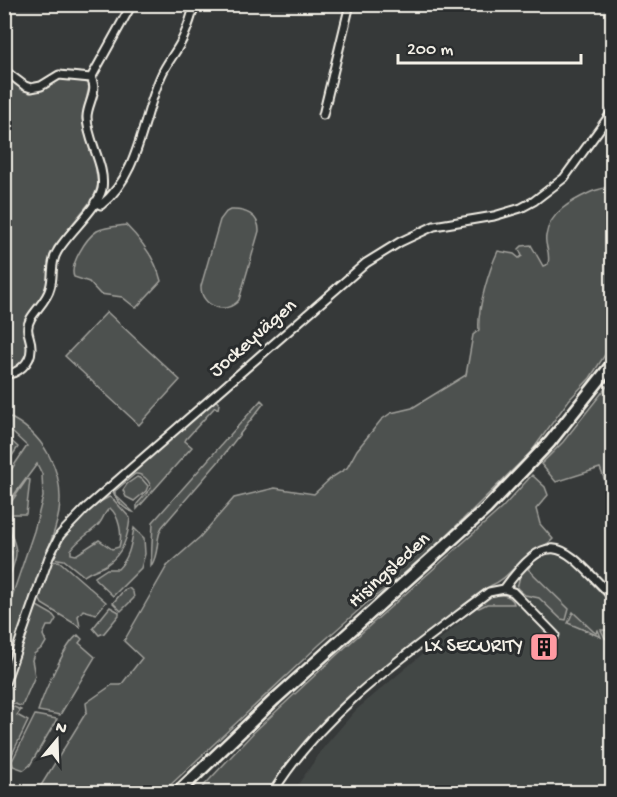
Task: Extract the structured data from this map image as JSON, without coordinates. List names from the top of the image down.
{
  "streets": {
    "highway": ["Hisingsleden"],
    "street": ["Jockeyvägen"]
  },
  "places": {
    "building": ["LX SECURITY"]
  },
  "scale_bar": "200 m",
  "north": "top"
}
